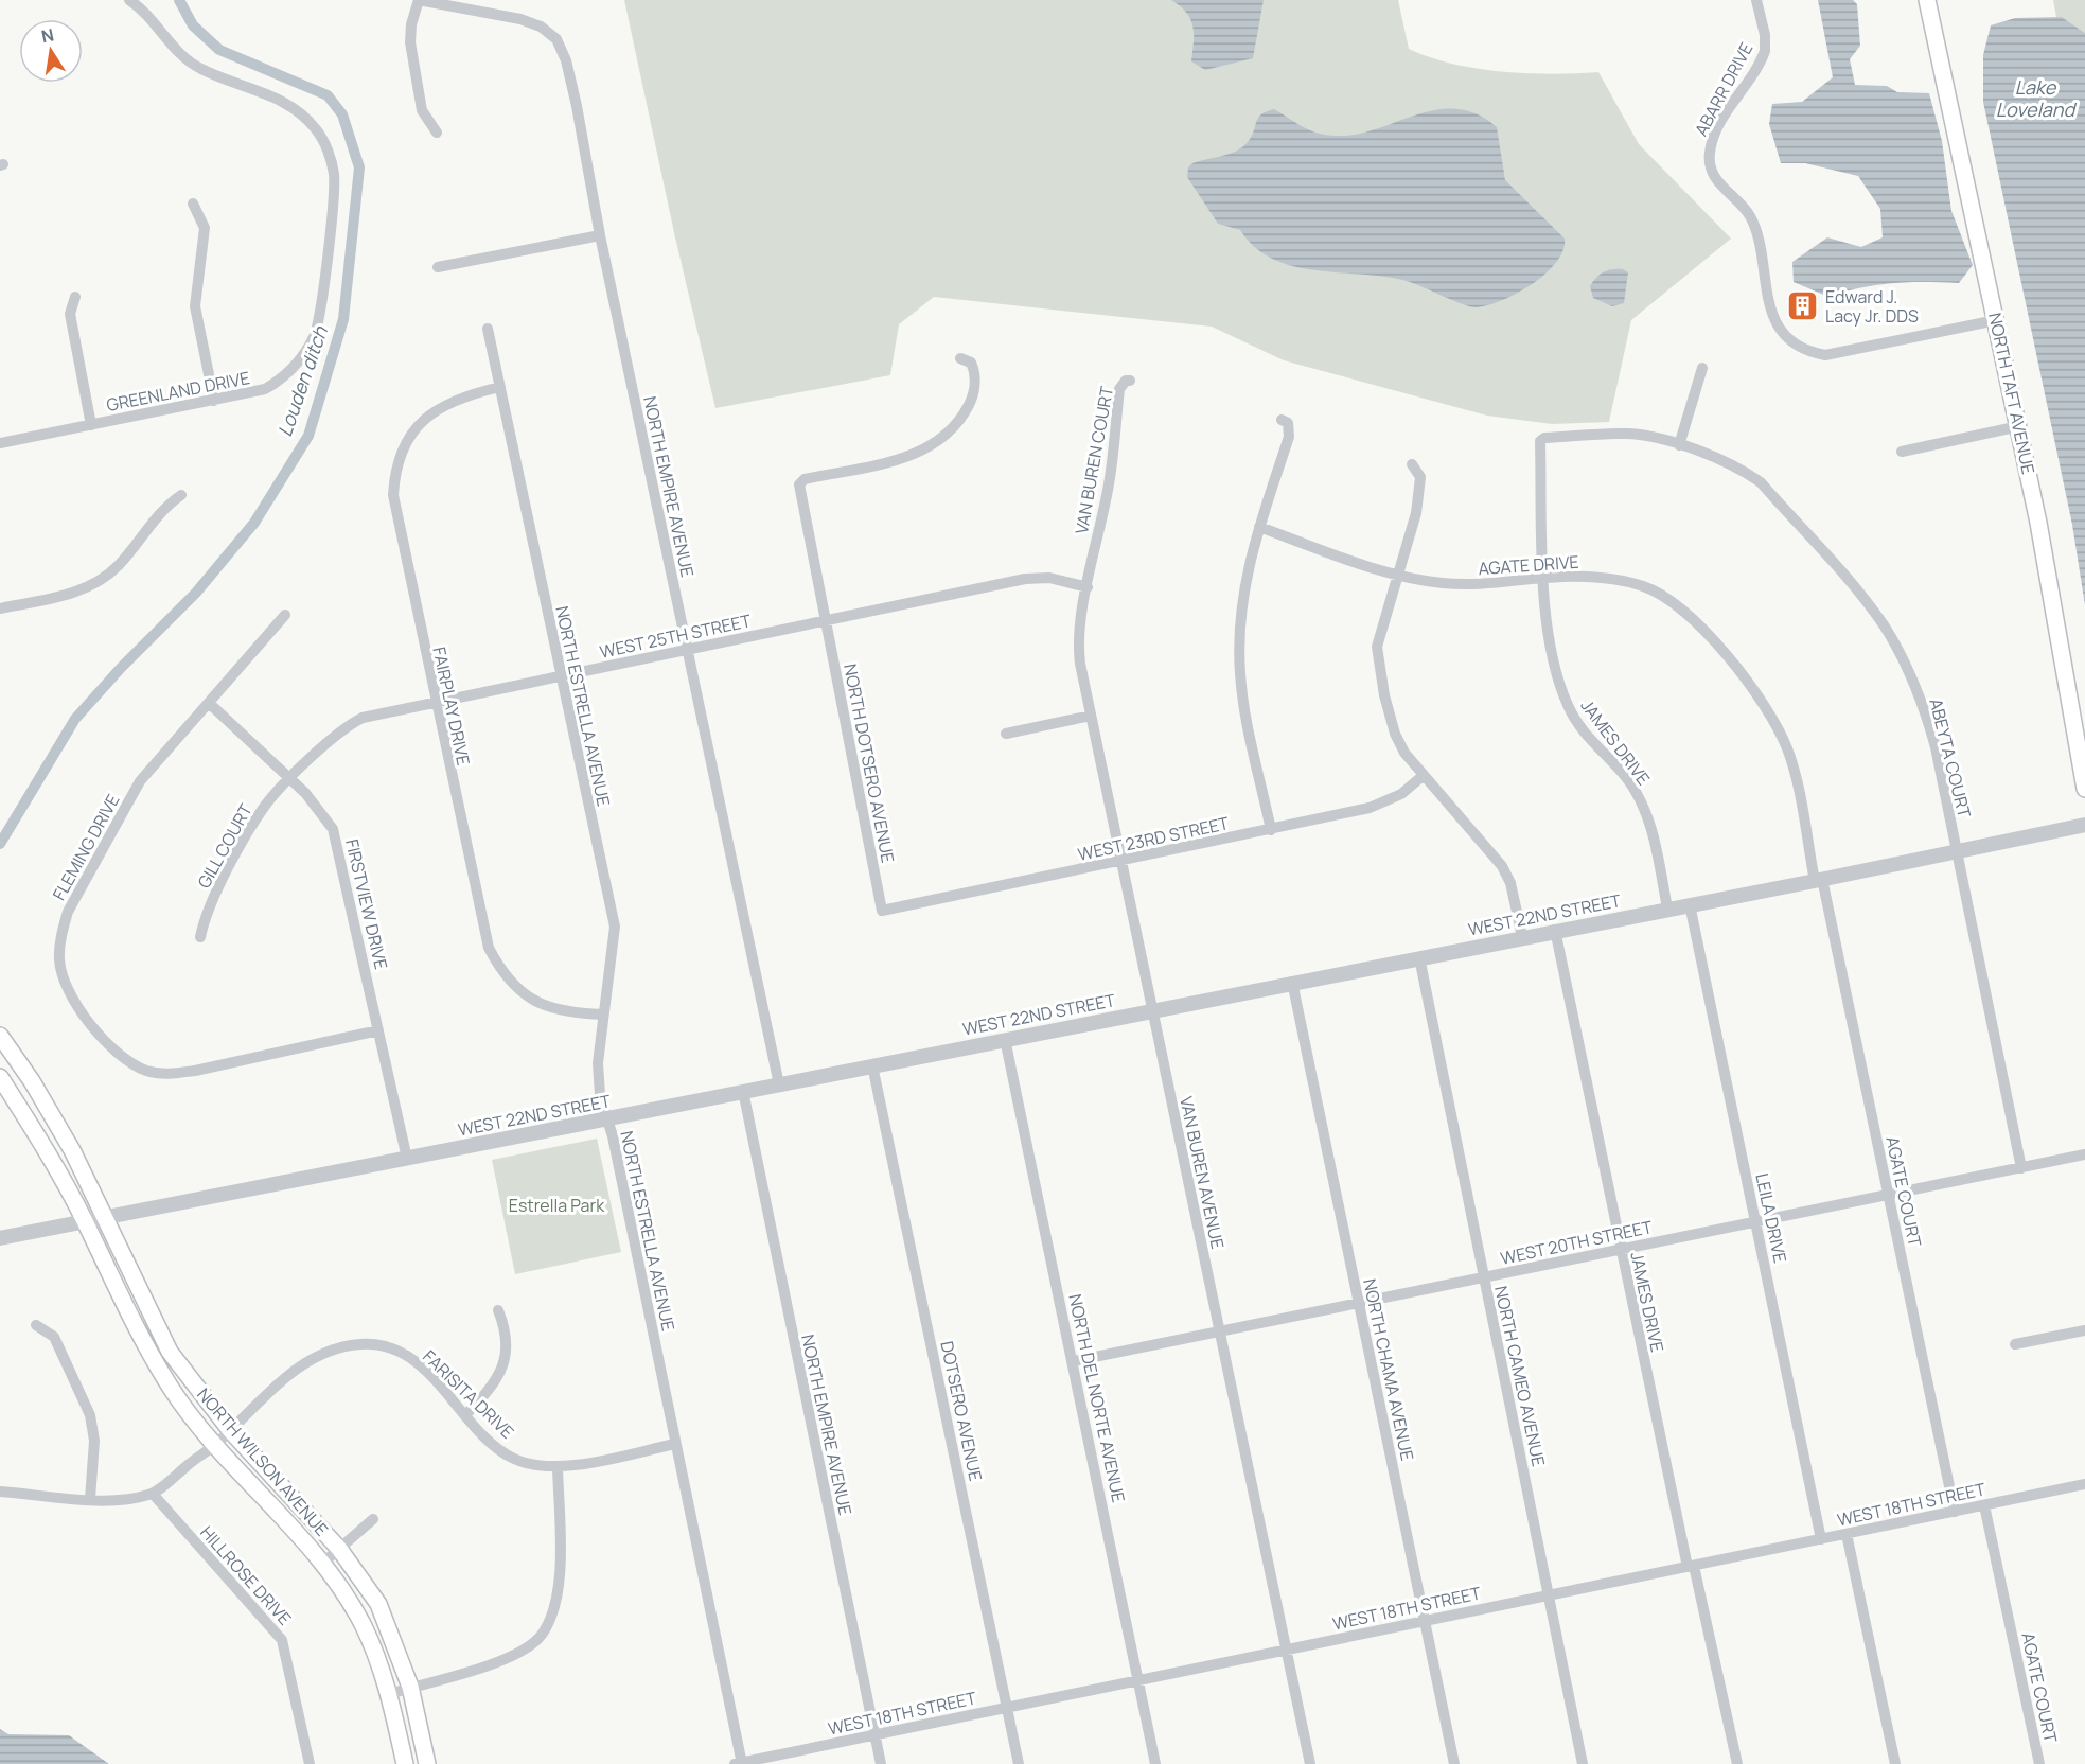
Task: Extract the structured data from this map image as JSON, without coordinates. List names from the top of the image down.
{
  "streets": {
    "main road": ["NORTH TAFT AVENUE", "NORTH WILSON AVENUE"],
    "street": [
      "ABARR DRIVE",
      "GREENLAND DRIVE",
      "VAN BUREN COURT",
      "NORTH EMPIRE AVENUE",
      "AGATE DRIVE",
      "WEST 25TH STREET",
      "FAIRPLAY DRIVE",
      "NORTH ESTRELLA AVENUE",
      "JAMES DRIVE",
      "ABEYTA COURT",
      "NORTH DOTSERO AVENUE",
      "WEST 23RD STREET",
      "GILL COURT",
      "FLEMING DRIVE",
      "FIRSTVIEW DRIVE",
      "WEST 22ND STREET",
      "VAN BUREN AVENUE",
      "AGATE COURT",
      "LEILA DRIVE",
      "WEST 20TH STREET",
      "NORTH CHAMA AVENUE",
      "NORTH CAMEO AVENUE",
      "FARISITA DRIVE",
      "NORTH DEL NORTE AVENUE",
      "DOTSERO AVENUE",
      "WEST 18TH STREET",
      "HILLROSE DRIVE"
    ]
  },
  "crossings": [
    ["ABARR DRIVE", "NORTH TAFT AVENUE"],
    ["VAN BUREN COURT", "WEST 25TH STREET"],
    ["VAN BUREN COURT", "VAN BUREN AVENUE"],
    ["NORTH EMPIRE AVENUE", "WEST 25TH STREET"],
    ["NORTH EMPIRE AVENUE", "WEST 22ND STREET"],
    ["NORTH EMPIRE AVENUE", "WEST 18TH STREET"],
    ["AGATE DRIVE", "JAMES DRIVE"],
    ["AGATE DRIVE", "WEST 22ND STREET"],
    ["AGATE DRIVE", "AGATE COURT"],
    ["WEST 25TH STREET", "FAIRPLAY DRIVE"],
    ["WEST 25TH STREET", "NORTH ESTRELLA AVENUE"],
    ["WEST 25TH STREET", "NORTH DOTSERO AVENUE"],
    ["WEST 25TH STREET", "GILL COURT"],
    ["WEST 25TH STREET", "FIRSTVIEW DRIVE"],
    ["WEST 25TH STREET", "VAN BUREN AVENUE"],
    ["FAIRPLAY DRIVE", "NORTH ESTRELLA AVENUE"],
    ["NORTH ESTRELLA AVENUE", "WEST 22ND STREET"],
    ["NORTH ESTRELLA AVENUE", "FARISITA DRIVE"],
    ["NORTH ESTRELLA AVENUE", "WEST 18TH STREET"],
    ["JAMES DRIVE", "ABEYTA COURT"],
    ["JAMES DRIVE", "WEST 22ND STREET"],
    ["JAMES DRIVE", "WEST 20TH STREET"],
    ["JAMES DRIVE", "WEST 18TH STREET"],
    ["ABEYTA COURT", "WEST 22ND STREET"],
    ["ABEYTA COURT", "WEST 20TH STREET"],
    ["NORTH DOTSERO AVENUE", "WEST 23RD STREET"],
    ["WEST 23RD STREET", "VAN BUREN AVENUE"],
    ["GILL COURT", "FIRSTVIEW DRIVE"],
    ["FLEMING DRIVE", "FIRSTVIEW DRIVE"],
    ["FIRSTVIEW DRIVE", "WEST 22ND STREET"],
    ["WEST 22ND STREET", "VAN BUREN AVENUE"],
    ["WEST 22ND STREET", "AGATE COURT"],
    ["WEST 22ND STREET", "LEILA DRIVE"],
    ["WEST 22ND STREET", "NORTH CHAMA AVENUE"],
    ["WEST 22ND STREET", "NORTH CAMEO AVENUE"],
    ["WEST 22ND STREET", "NORTH DEL NORTE AVENUE"],
    ["WEST 22ND STREET", "DOTSERO AVENUE"],
    ["WEST 22ND STREET", "NORTH WILSON AVENUE"],
    ["VAN BUREN AVENUE", "WEST 20TH STREET"],
    ["VAN BUREN AVENUE", "WEST 18TH STREET"],
    ["AGATE COURT", "WEST 20TH STREET"],
    ["AGATE COURT", "WEST 18TH STREET"],
    ["LEILA DRIVE", "WEST 20TH STREET"],
    ["LEILA DRIVE", "WEST 18TH STREET"],
    ["WEST 20TH STREET", "NORTH CHAMA AVENUE"],
    ["WEST 20TH STREET", "NORTH CAMEO AVENUE"],
    ["WEST 20TH STREET", "NORTH DEL NORTE AVENUE"],
    ["NORTH CHAMA AVENUE", "WEST 18TH STREET"],
    ["NORTH CAMEO AVENUE", "WEST 18TH STREET"],
    ["FARISITA DRIVE", "NORTH WILSON AVENUE"],
    ["NORTH DEL NORTE AVENUE", "WEST 18TH STREET"],
    ["DOTSERO AVENUE", "WEST 18TH STREET"]
  ],
  "water": ["Lake Loveland", "Louden ditch"],
  "parks": ["Estrella Park"],
  "places": {
    "building": ["Edward J. Lacy Jr. DDS"]
  },
  "north": "top"
}
